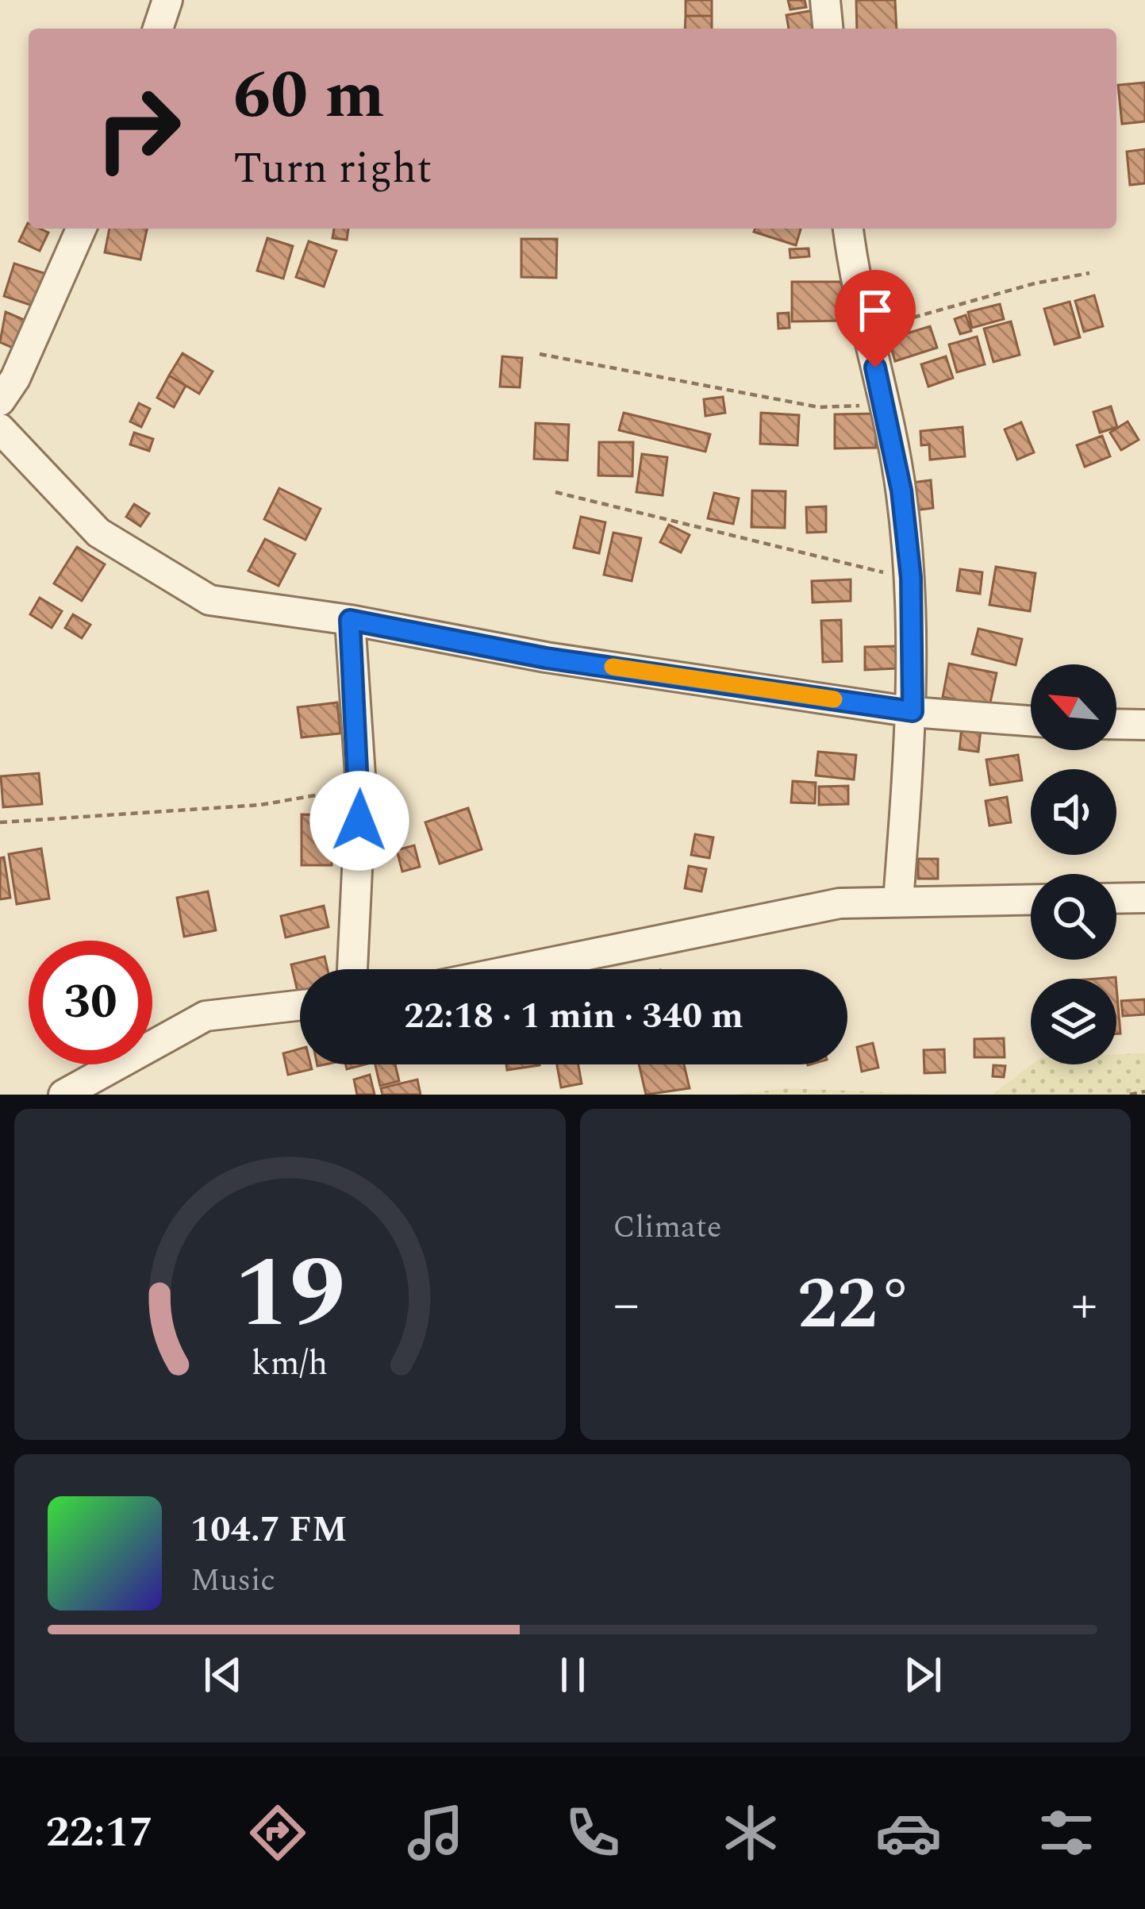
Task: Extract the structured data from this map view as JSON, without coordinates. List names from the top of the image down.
{
  "north": "top left",
  "page": {
    "turn": ["60 m", "Turn right"],
    "limit": "30",
    "trip": "22:18 · 1 min · 340 m",
    "tile": "Climate",
    "heat": ["−", "22°", "+"],
    "song": ["104.7 FM", "Music"],
    "tabs": "22:17",
    "gauge": ["19", "km/h"]
  }
}
